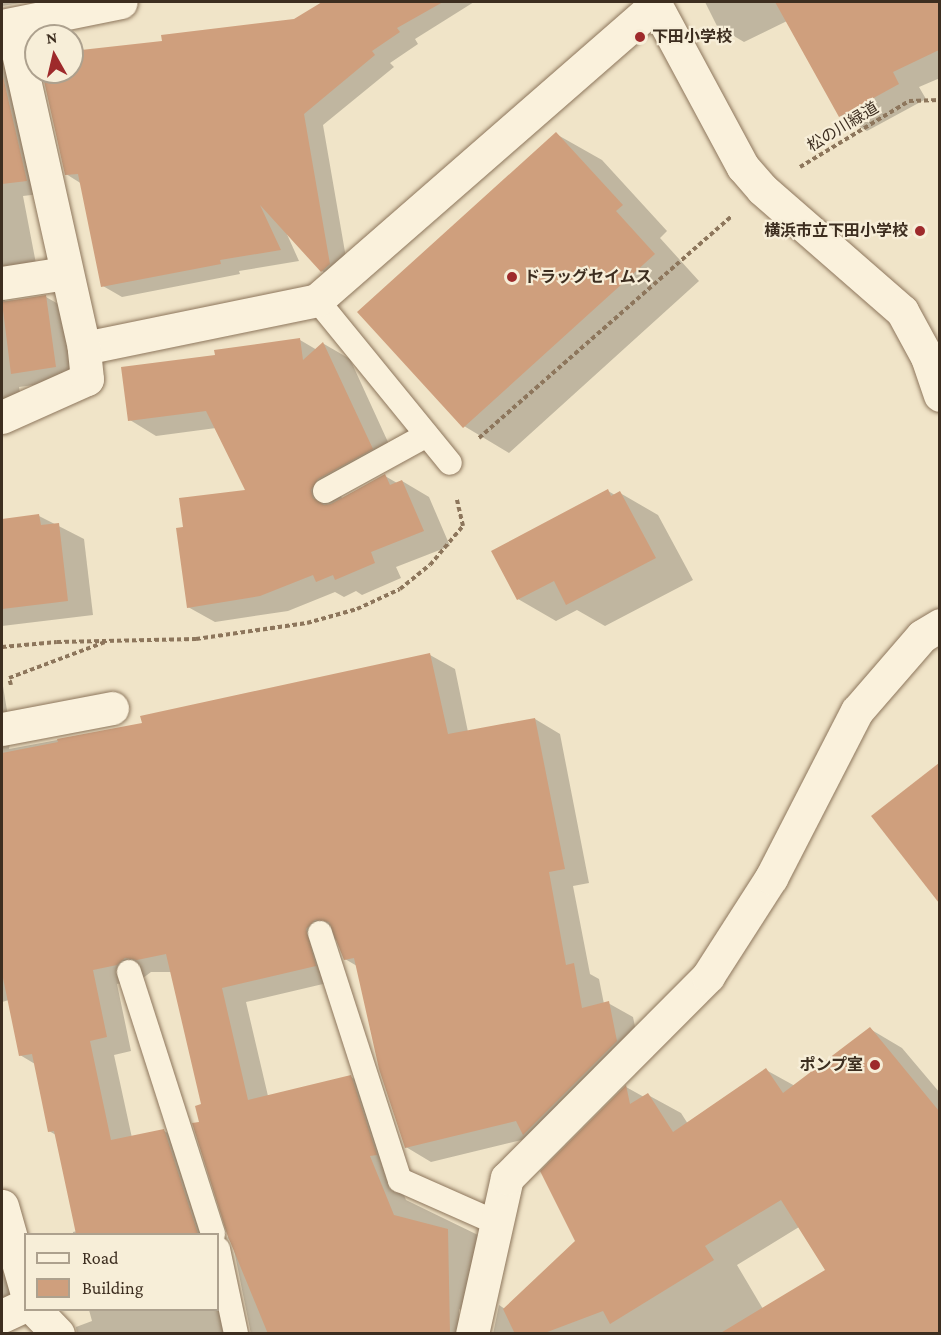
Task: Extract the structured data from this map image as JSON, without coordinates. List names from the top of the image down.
{
  "streets": {
    "path": ["松の川緑道"]
  },
  "places": [
    "下田小学校",
    "横浜市立下田小学校",
    "ドラッグセイムス",
    "ポンプ室"
  ],
  "legend": ["Road", "Building"],
  "north": "top"
}
